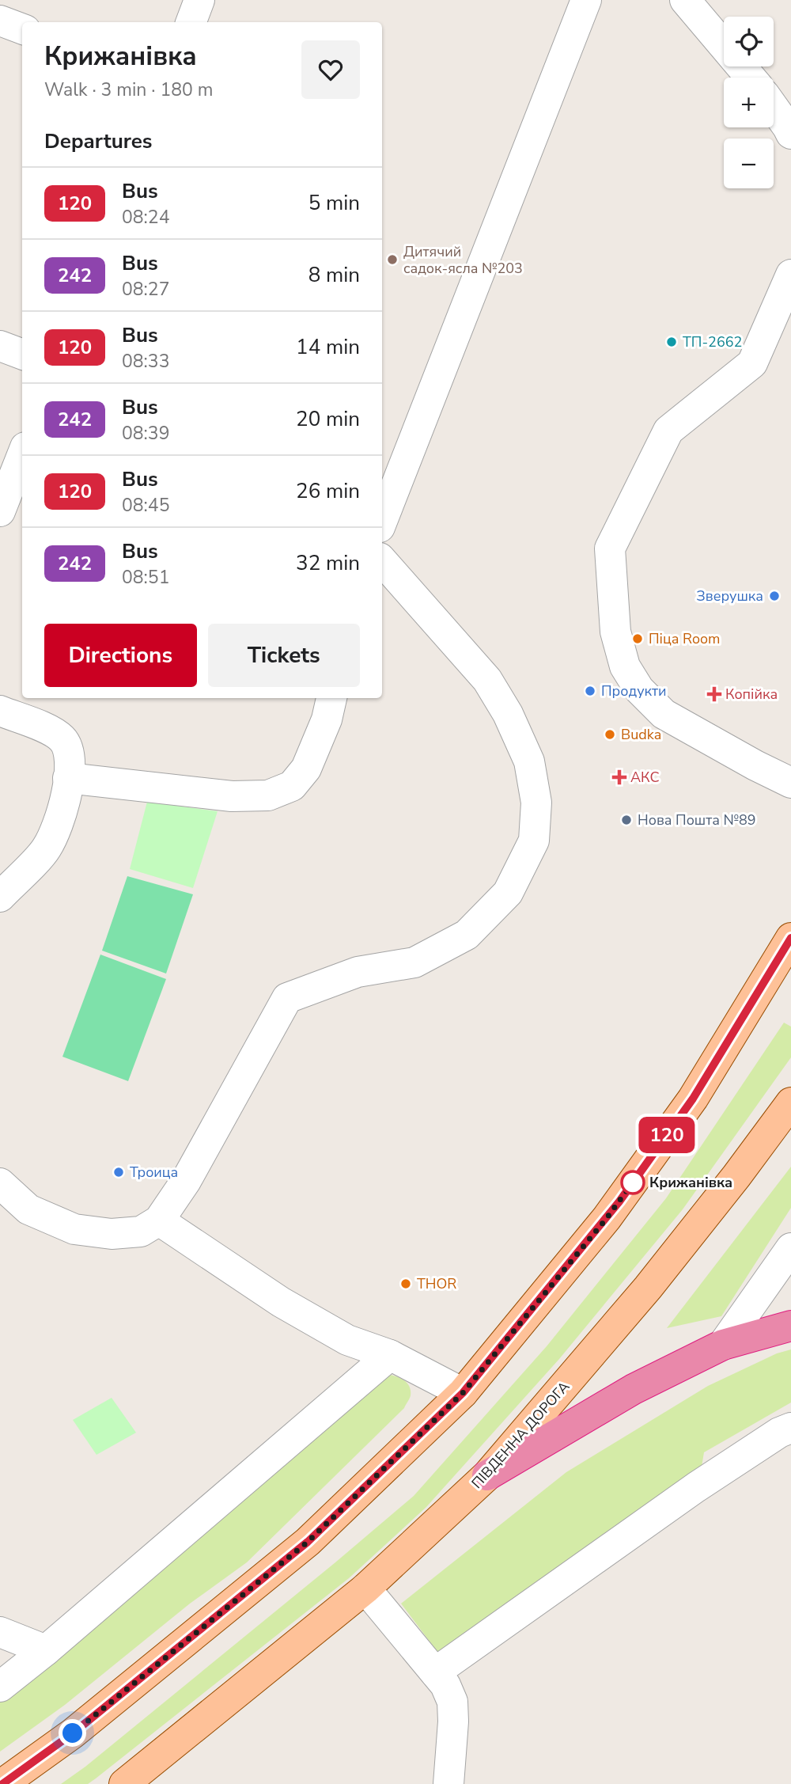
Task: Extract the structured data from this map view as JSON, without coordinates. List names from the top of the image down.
{
  "streets": {
    "main road": ["ПІВДЕННА ДОРОГА"]
  },
  "places": {
    "other": [
      "Дитячий садок-ясла №203",
      "ТП-2662",
      "Зверушка",
      "Піца Room",
      "Продукти",
      "Budka",
      "Нова Пошта №89",
      "Троица",
      "Крижанівка",
      "THOR"
    ],
    "health": ["Копійка", "АКС"]
  },
  "lines": ["bus line 120"],
  "page": {
    "on_map": "120",
    "map_buttons": ["+", "−"],
    "heading": [
      ["Крижанівка", "Walk · 3 min · 180 m"],
      "Departures"
    ],
    "list": [
      {
        "mark": "120",
        "name": "Bus",
        "note": "08:24",
        "value": "5 min"
      },
      {
        "mark": "242",
        "name": "Bus",
        "note": "08:27",
        "value": "8 min"
      },
      {
        "mark": "120",
        "name": "Bus",
        "note": "08:33",
        "value": "14 min"
      },
      {
        "mark": "242",
        "name": "Bus",
        "note": "08:39",
        "value": "20 min"
      },
      {
        "mark": "120",
        "name": "Bus",
        "note": "08:45",
        "value": "26 min"
      },
      {
        "mark": "242",
        "name": "Bus",
        "note": "08:51",
        "value": "32 min"
      }
    ],
    "buttons": ["Directions", "Tickets"]
  }
}
